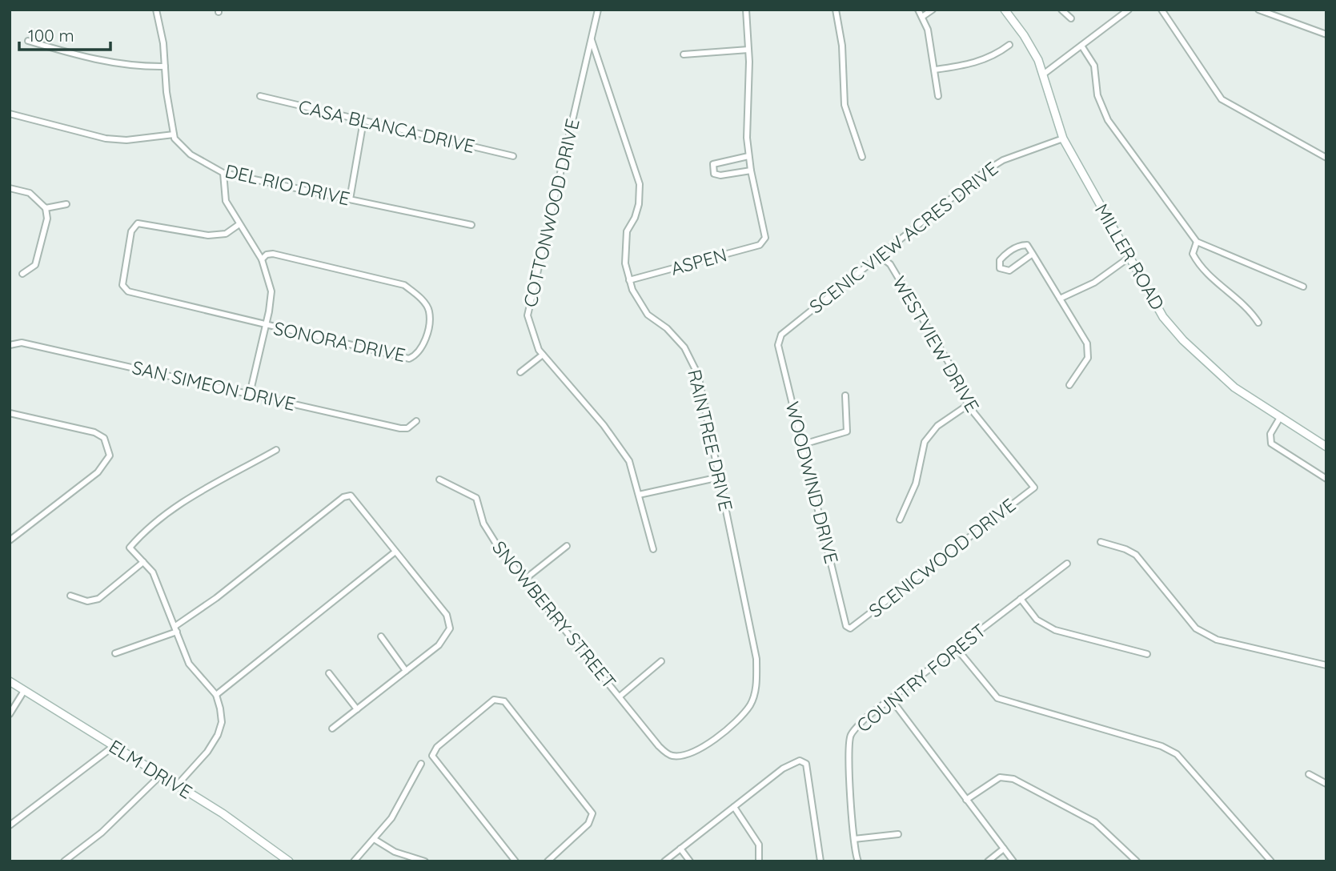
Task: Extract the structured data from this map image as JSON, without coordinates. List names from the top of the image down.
{
  "streets": {
    "street": [
      "CASA BLANCA DRIVE",
      "DEL RIO DRIVE",
      "COTTONWOOD DRIVE",
      "SCENIC VIEW ACRES DRIVE",
      "MILLER ROAD",
      "ASPEN",
      "SONORA DRIVE",
      "WESTVIEW DRIVE",
      "SAN SIMEON DRIVE",
      "RAINTREE DRIVE",
      "WOODWIND DRIVE",
      "SCENICWOOD DRIVE",
      "SNOWBERRY STREET",
      "COUNTRY FOREST",
      "ELM DRIVE"
    ]
  },
  "crossings": [
    ["COTTONWOOD DRIVE", "RAINTREE DRIVE"],
    ["SCENIC VIEW ACRES DRIVE", "MILLER ROAD"],
    ["SCENIC VIEW ACRES DRIVE", "WESTVIEW DRIVE"],
    ["SCENIC VIEW ACRES DRIVE", "WOODWIND DRIVE"],
    ["ASPEN", "RAINTREE DRIVE"],
    ["WESTVIEW DRIVE", "SCENICWOOD DRIVE"],
    ["RAINTREE DRIVE", "SNOWBERRY STREET"],
    ["WOODWIND DRIVE", "SCENICWOOD DRIVE"]
  ],
  "scale_bar": "100 m"
}
